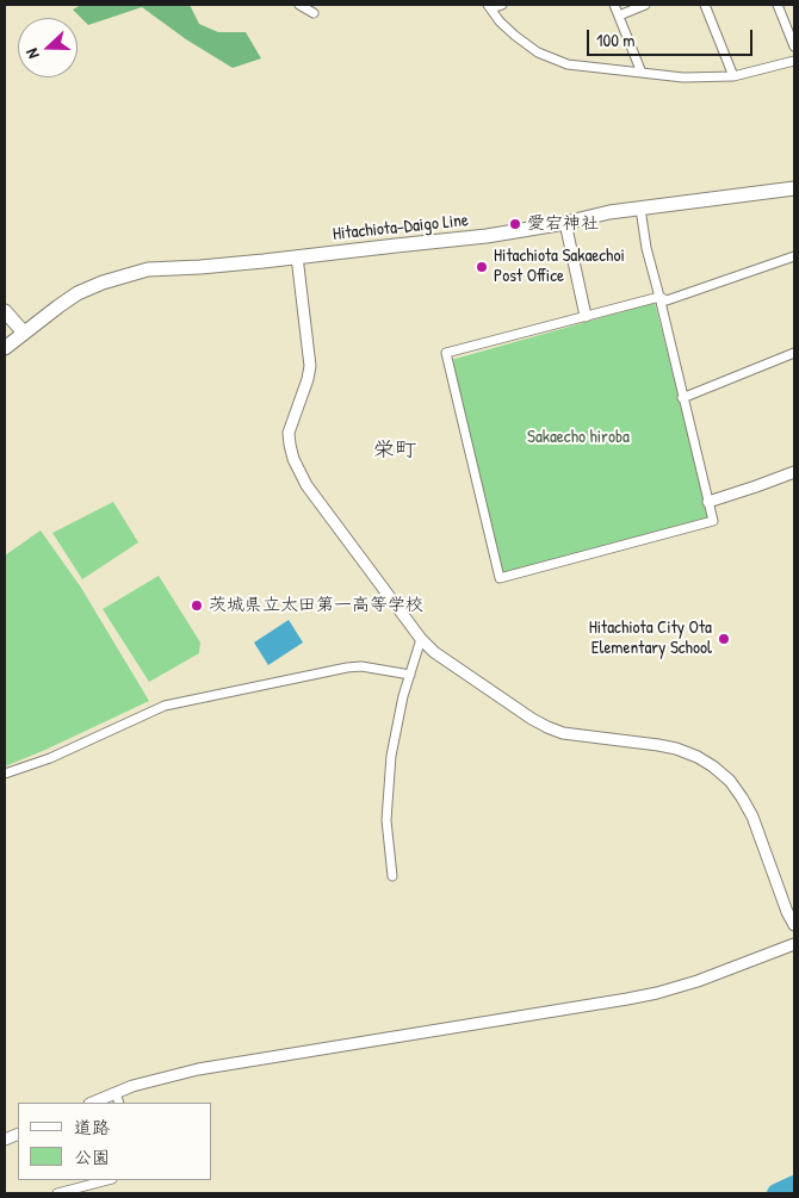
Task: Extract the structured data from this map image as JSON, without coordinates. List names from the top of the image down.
{
  "streets": {
    "main road": ["Hitachiota-Daigo Line"]
  },
  "districts": ["栄町"],
  "parks": ["Sakaecho hiroba"],
  "places": [
    "愛宕神社",
    "Hitachiota Sakaechoi Post Office",
    "茨城県立太田第一高等学校",
    "Hitachiota City Ota Elementary School"
  ],
  "legend": ["道路", "公園"],
  "scale_bar": "100 m",
  "north": "left"
}
